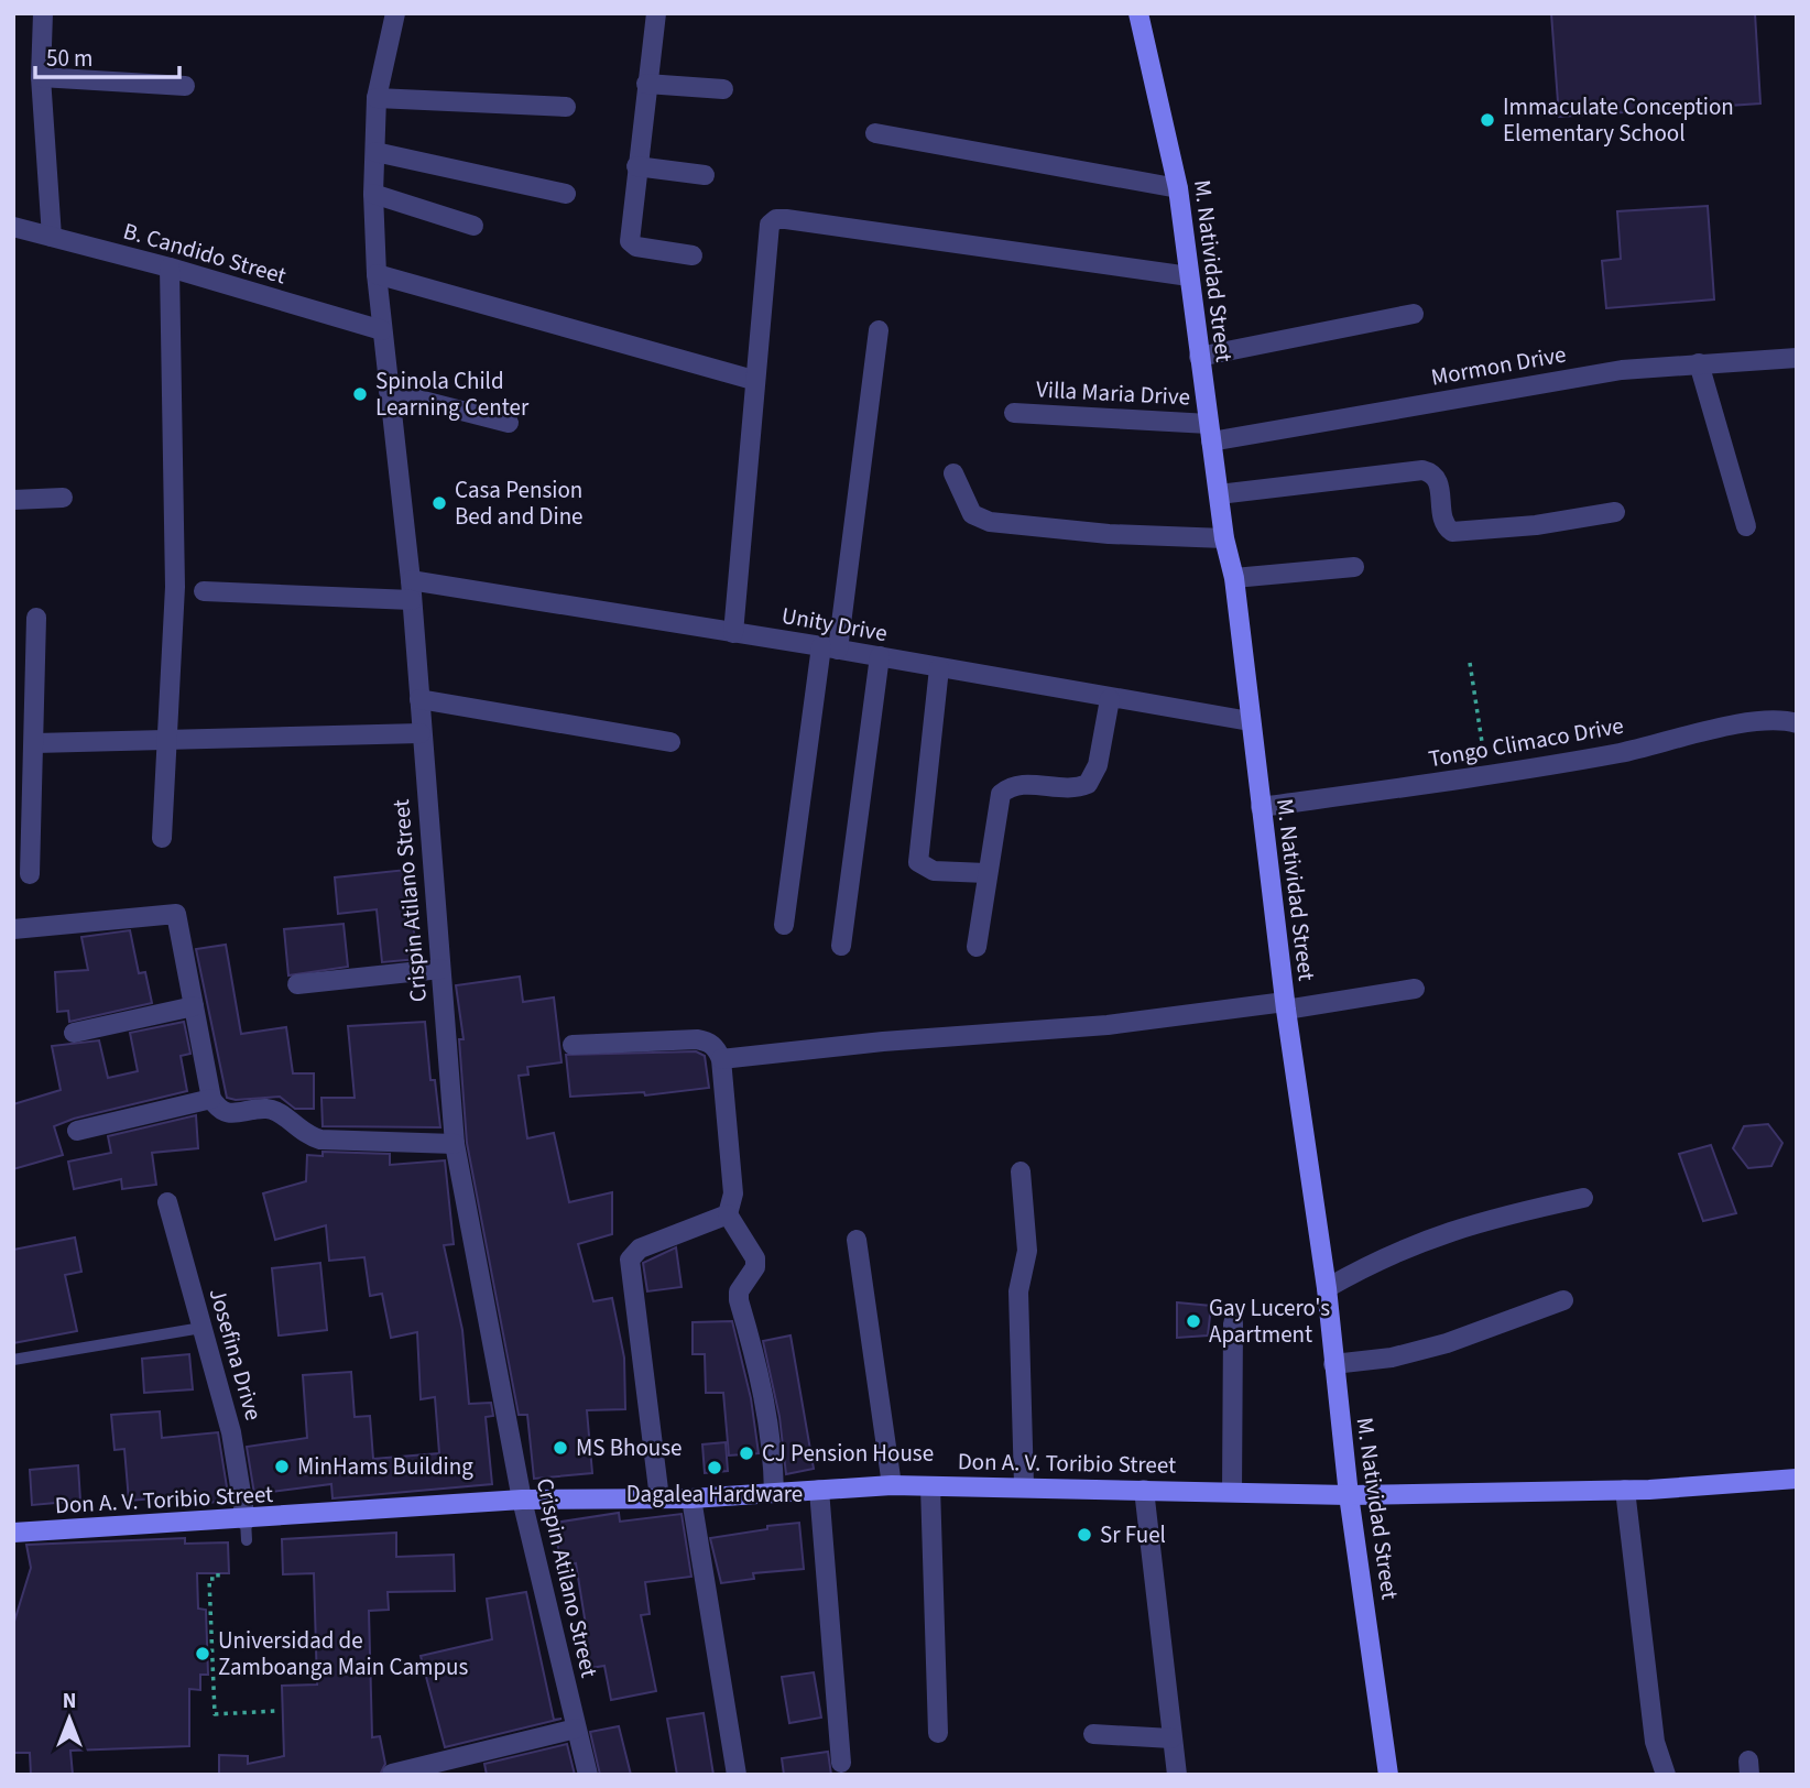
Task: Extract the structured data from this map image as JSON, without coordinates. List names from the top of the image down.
{
  "streets": {
    "street": [
      "B. Candido Street",
      "M. Natividad Street",
      "Mormon Drive",
      "Villa Maria Drive",
      "Unity Drive",
      "Tongo Climaco Drive",
      "Crispin Atilano Street",
      "Josefina Drive",
      "Don A. V. Toribio Street"
    ]
  },
  "crossings": [
    ["B. Candido Street", "Crispin Atilano Street"],
    ["M. Natividad Street", "Mormon Drive"],
    ["M. Natividad Street", "Villa Maria Drive"],
    ["M. Natividad Street", "Unity Drive"],
    ["M. Natividad Street", "Tongo Climaco Drive"],
    ["M. Natividad Street", "Don A. V. Toribio Street"],
    ["Mormon Drive", "Villa Maria Drive"],
    ["Unity Drive", "Crispin Atilano Street"],
    ["Crispin Atilano Street", "Don A. V. Toribio Street"],
    ["Josefina Drive", "Don A. V. Toribio Street"]
  ],
  "places": [
    "Immaculate Conception Elementary School",
    "Spinola Child Learning Center",
    "Casa Pension Bed and Dine",
    "Gay Lucero's Apartment",
    "MS Bhouse",
    "CJ Pension House",
    "MinHams Building",
    "Dagalea Hardware",
    "Sr Fuel",
    "Universidad de Zamboanga Main Campus"
  ],
  "scale_bar": "50 m",
  "north": "top"
}
